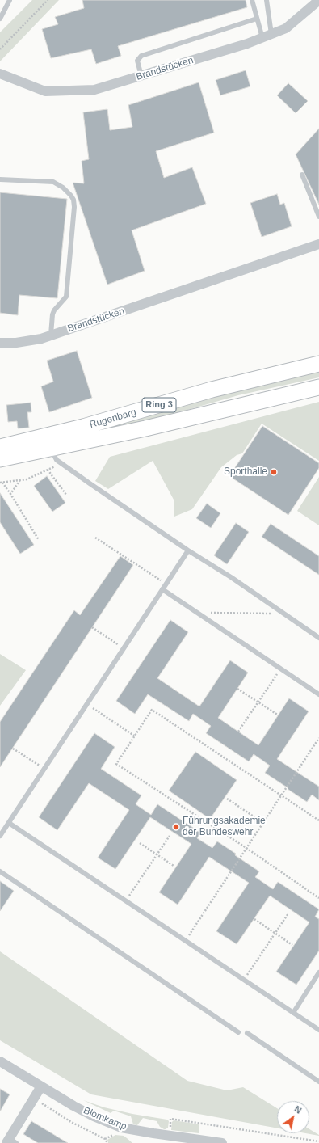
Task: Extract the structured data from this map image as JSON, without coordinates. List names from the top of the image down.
{
  "streets": {
    "main road": ["Ring 3", "Rugenbarg"],
    "street": ["Brandstücken", "Blomkamp"]
  },
  "places": ["Sporthalle", "Führungsakademie der Bundeswehr"],
  "north": "top right"
}
